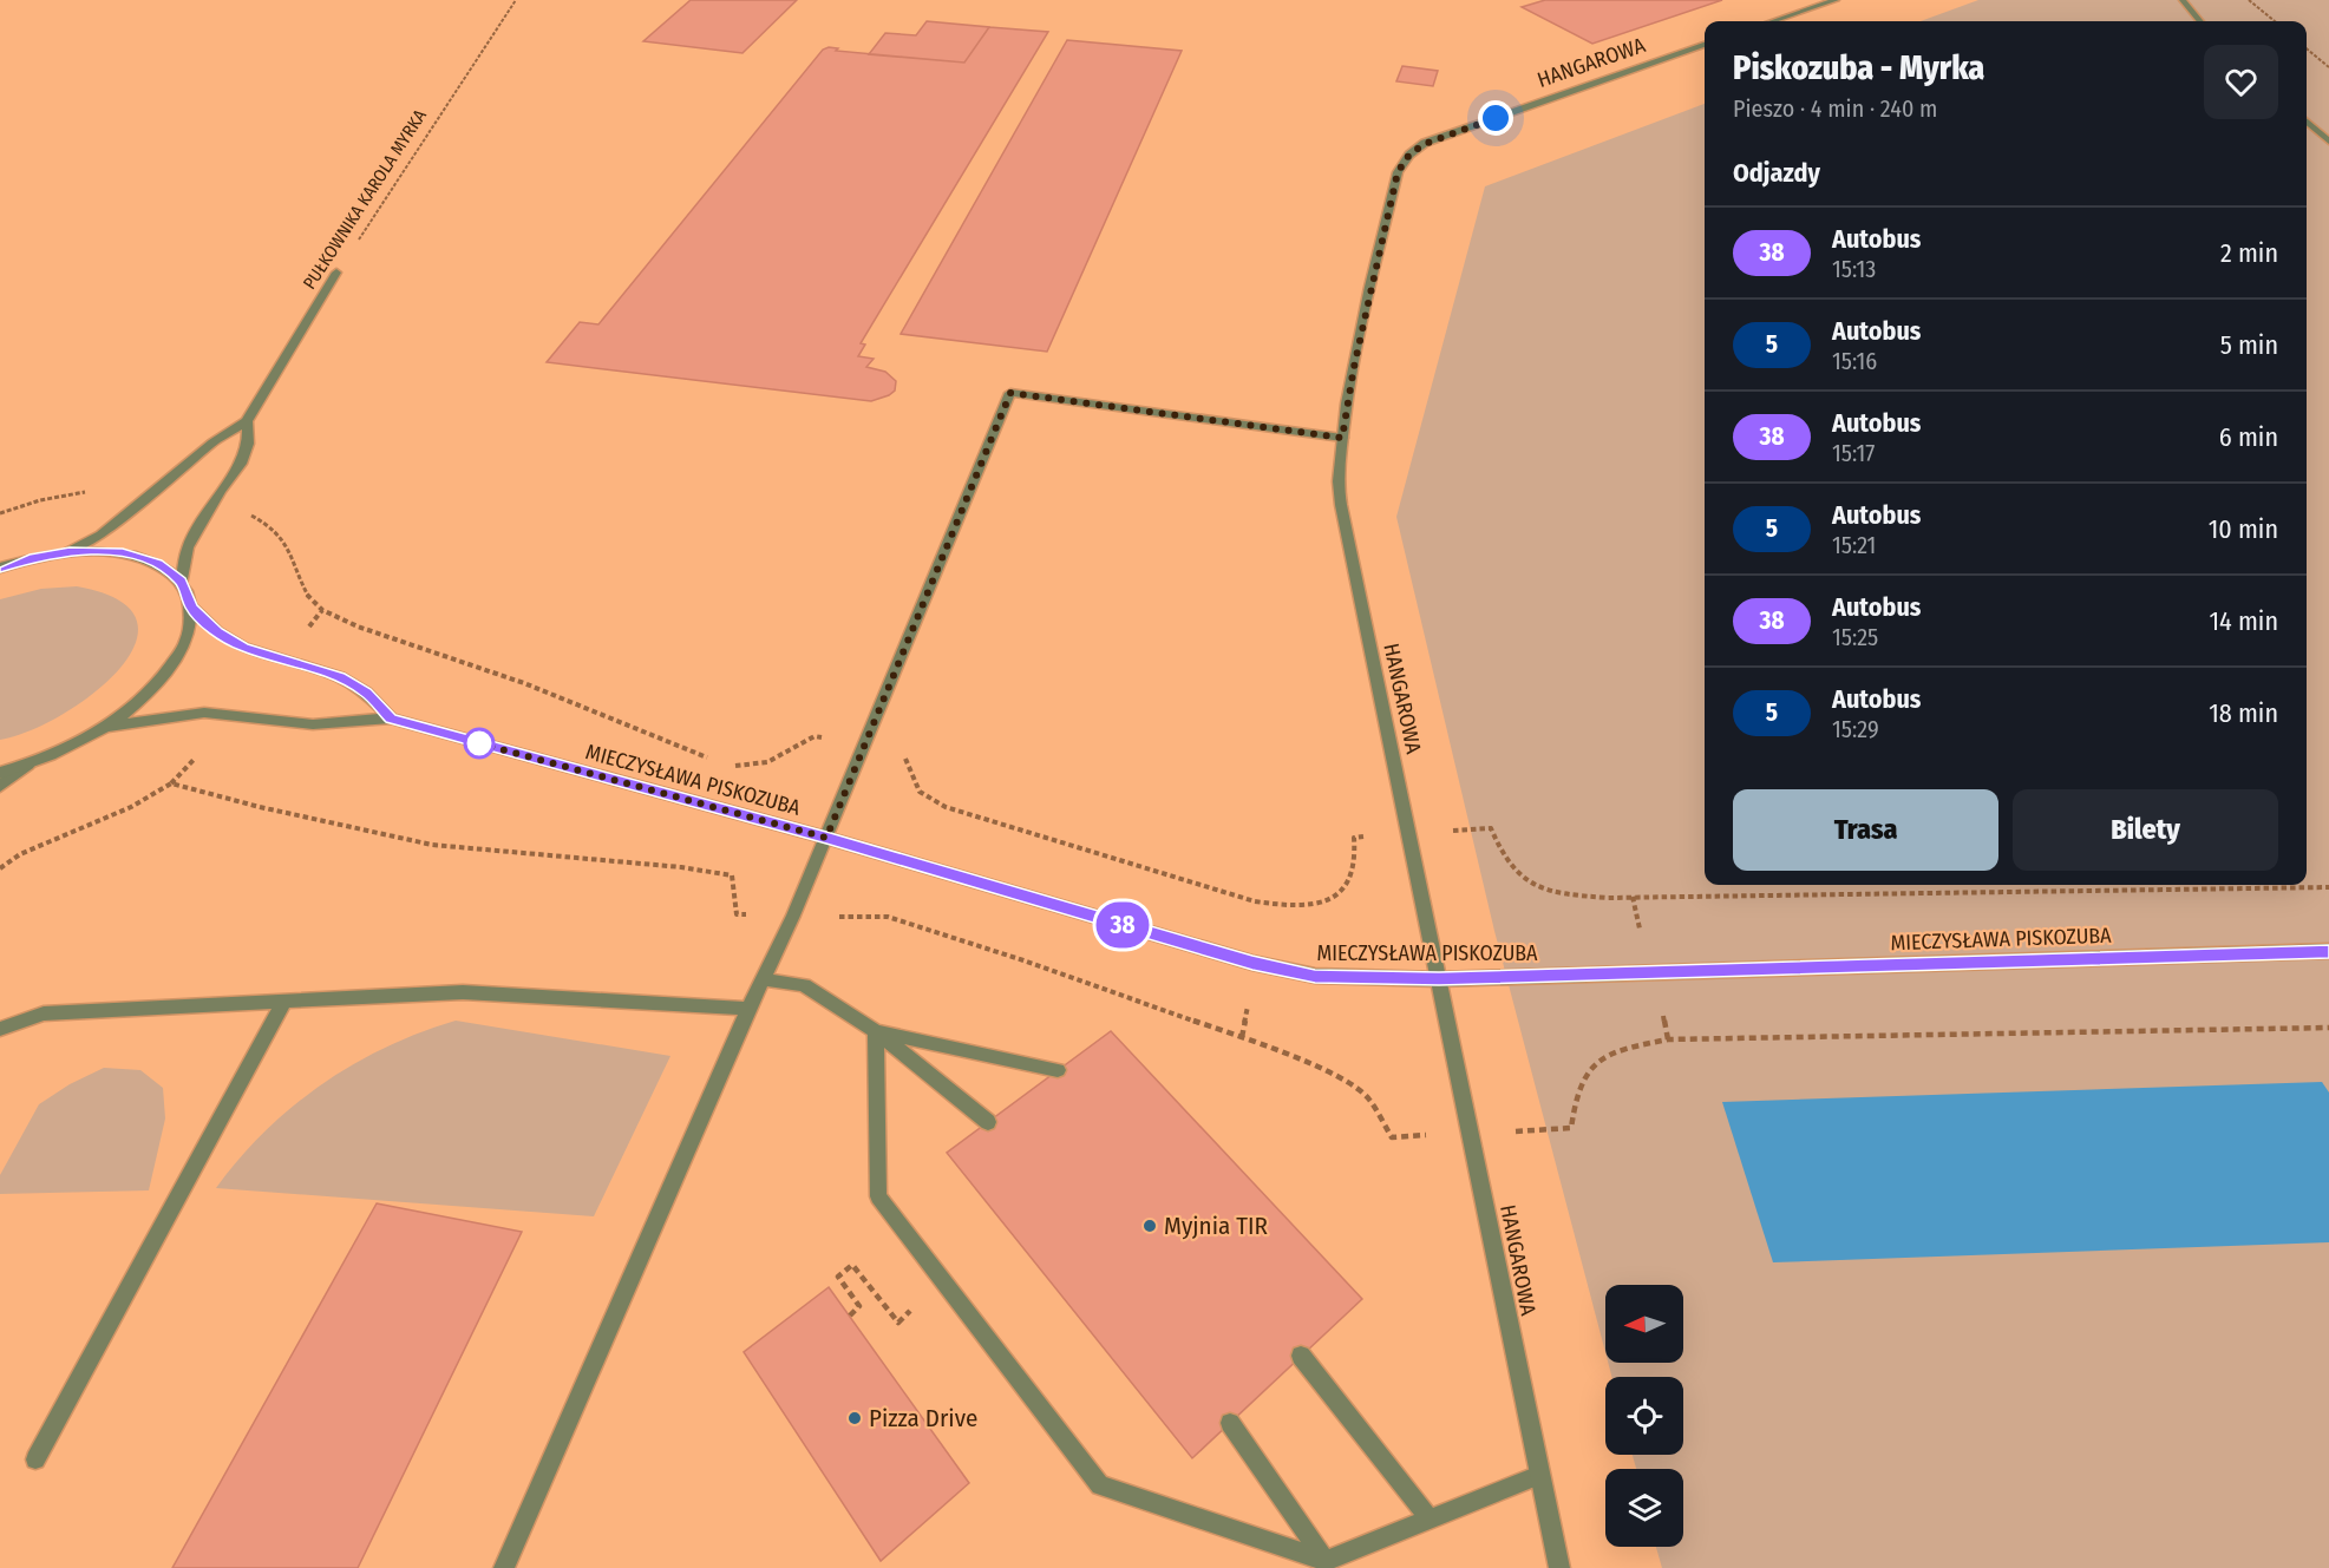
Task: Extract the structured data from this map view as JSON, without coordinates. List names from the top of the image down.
{
  "streets": {
    "street": ["HANGAROWA", "PUŁKOWNIKA KAROLA MYRKA", "MIECZYSŁAWA PISKOZUBA"]
  },
  "crossings": [
    ["HANGAROWA", "MIECZYSŁAWA PISKOZUBA"]
  ],
  "places": ["Myjnia TIR", "Pizza Drive"],
  "lines": ["bus line 38"],
  "north": "left",
  "page": {
    "on_map": "38",
    "heading": [
      ["Piskozuba - Myrka", "Pieszo · 4 min · 240 m"],
      "Odjazdy"
    ],
    "list": [
      {
        "mark": "38",
        "name": "Autobus",
        "note": "15:13",
        "value": "2 min"
      },
      {
        "mark": "5",
        "name": "Autobus",
        "note": "15:16",
        "value": "5 min"
      },
      {
        "mark": "38",
        "name": "Autobus",
        "note": "15:17",
        "value": "6 min"
      },
      {
        "mark": "5",
        "name": "Autobus",
        "note": "15:21",
        "value": "10 min"
      },
      {
        "mark": "38",
        "name": "Autobus",
        "note": "15:25",
        "value": "14 min"
      },
      {
        "mark": "5",
        "name": "Autobus",
        "note": "15:29",
        "value": "18 min"
      }
    ],
    "buttons": ["Trasa", "Bilety"]
  }
}
